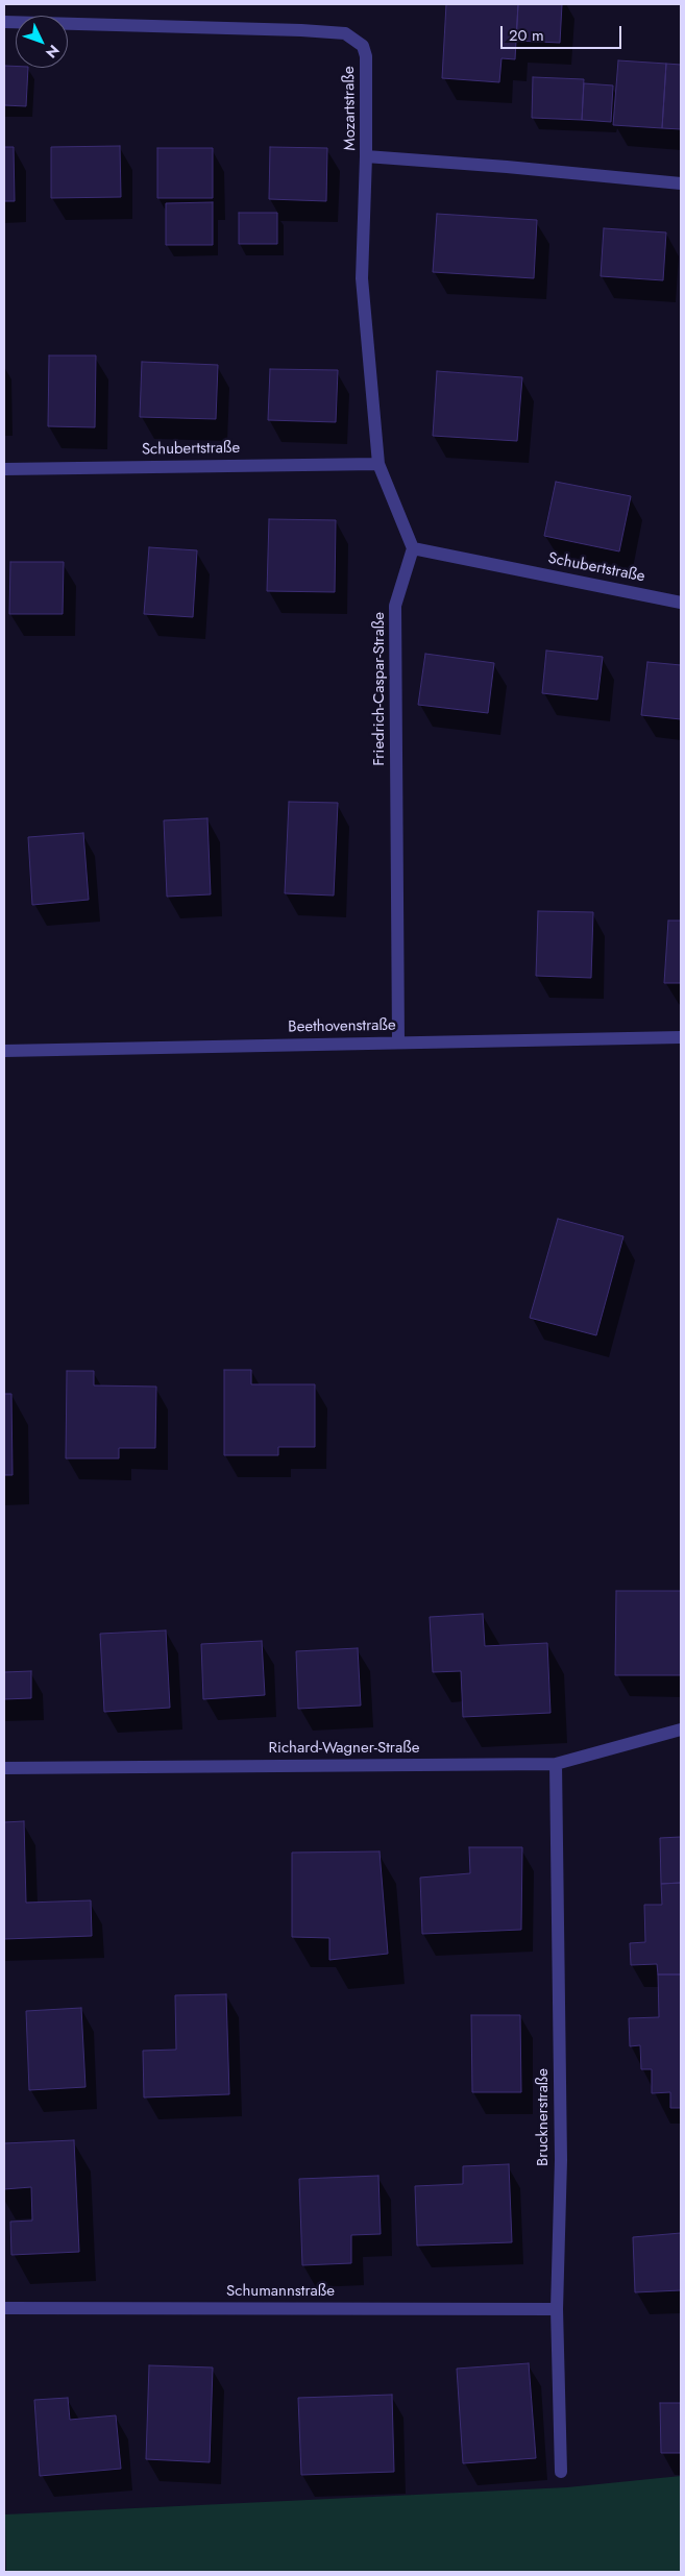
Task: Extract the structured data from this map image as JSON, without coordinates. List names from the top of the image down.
{
  "streets": {
    "street": [
      "Mozartstraße",
      "Schubertstraße",
      "Friedrich-Caspar-Straße",
      "Beethovenstraße",
      "Richard-Wagner-Straße",
      "Brucknerstraße",
      "Schumannstraße"
    ]
  },
  "crossings": [
    ["Schubertstraße", "Friedrich-Caspar-Straße"],
    ["Friedrich-Caspar-Straße", "Beethovenstraße"],
    ["Richard-Wagner-Straße", "Brucknerstraße"],
    ["Brucknerstraße", "Schumannstraße"]
  ],
  "scale_bar": "20 m",
  "north": "bottom right"
}
